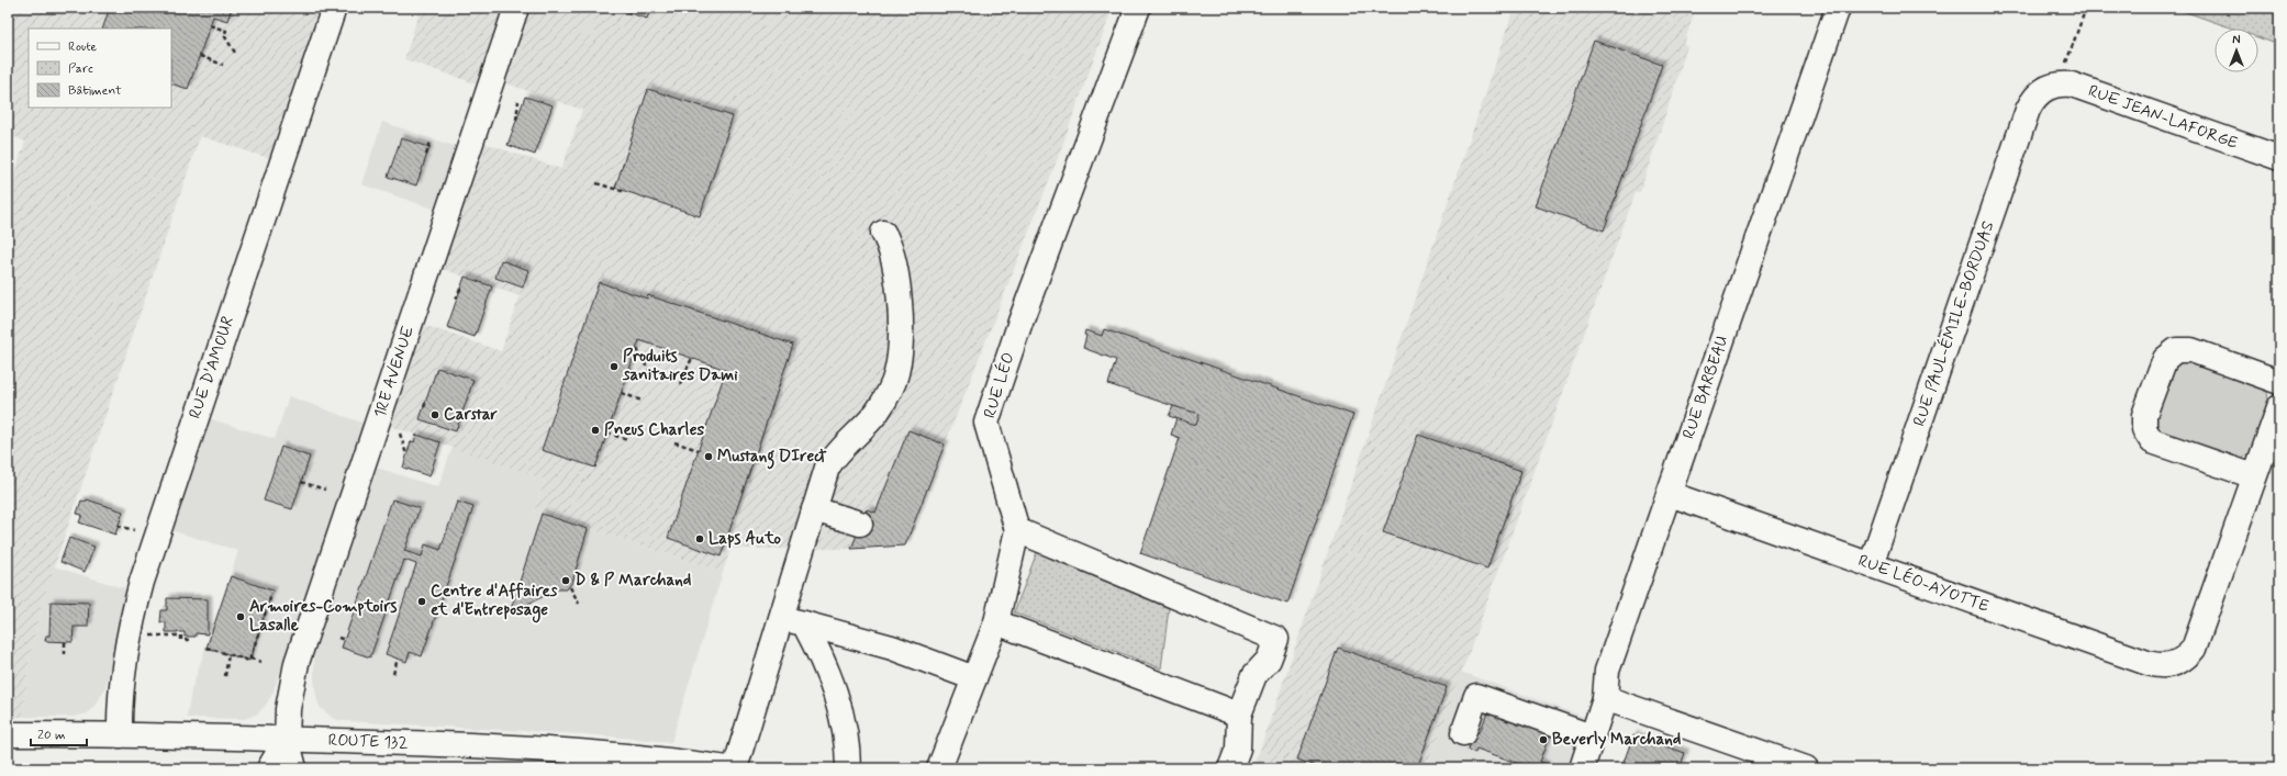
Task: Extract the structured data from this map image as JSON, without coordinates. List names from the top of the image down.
{
  "streets": {
    "main road": [
      "RUE JEAN-LAFORGE",
      "RUE PAUL-ÉMILE-BORDUAS",
      "RUE D'AMOUR",
      "1RE AVENUE",
      "RUE LÉO",
      "RUE BARBEAU",
      "RUE LÉO-AYOTTE",
      "ROUTE 132"
    ]
  },
  "crossings": [
    ["RUE JEAN-LAFORGE", "RUE PAUL-ÉMILE-BORDUAS"],
    ["RUE PAUL-ÉMILE-BORDUAS", "RUE LÉO-AYOTTE"],
    ["RUE D'AMOUR", "ROUTE 132"],
    ["1RE AVENUE", "ROUTE 132"],
    ["RUE BARBEAU", "RUE LÉO-AYOTTE"]
  ],
  "places": [
    "Produits sanitaires Dami",
    "Carstar",
    "Pneus Charles",
    "Mustang DIrect",
    "Laps Auto",
    "D & P Marchand",
    "Centre d'Affaires et d'Entreposage",
    "Armoires-Comptoirs Lasalle",
    "Beverly Marchand"
  ],
  "legend": ["Route", "Parc", "Bâtiment"],
  "scale_bar": "20 m",
  "north": "top"
}
